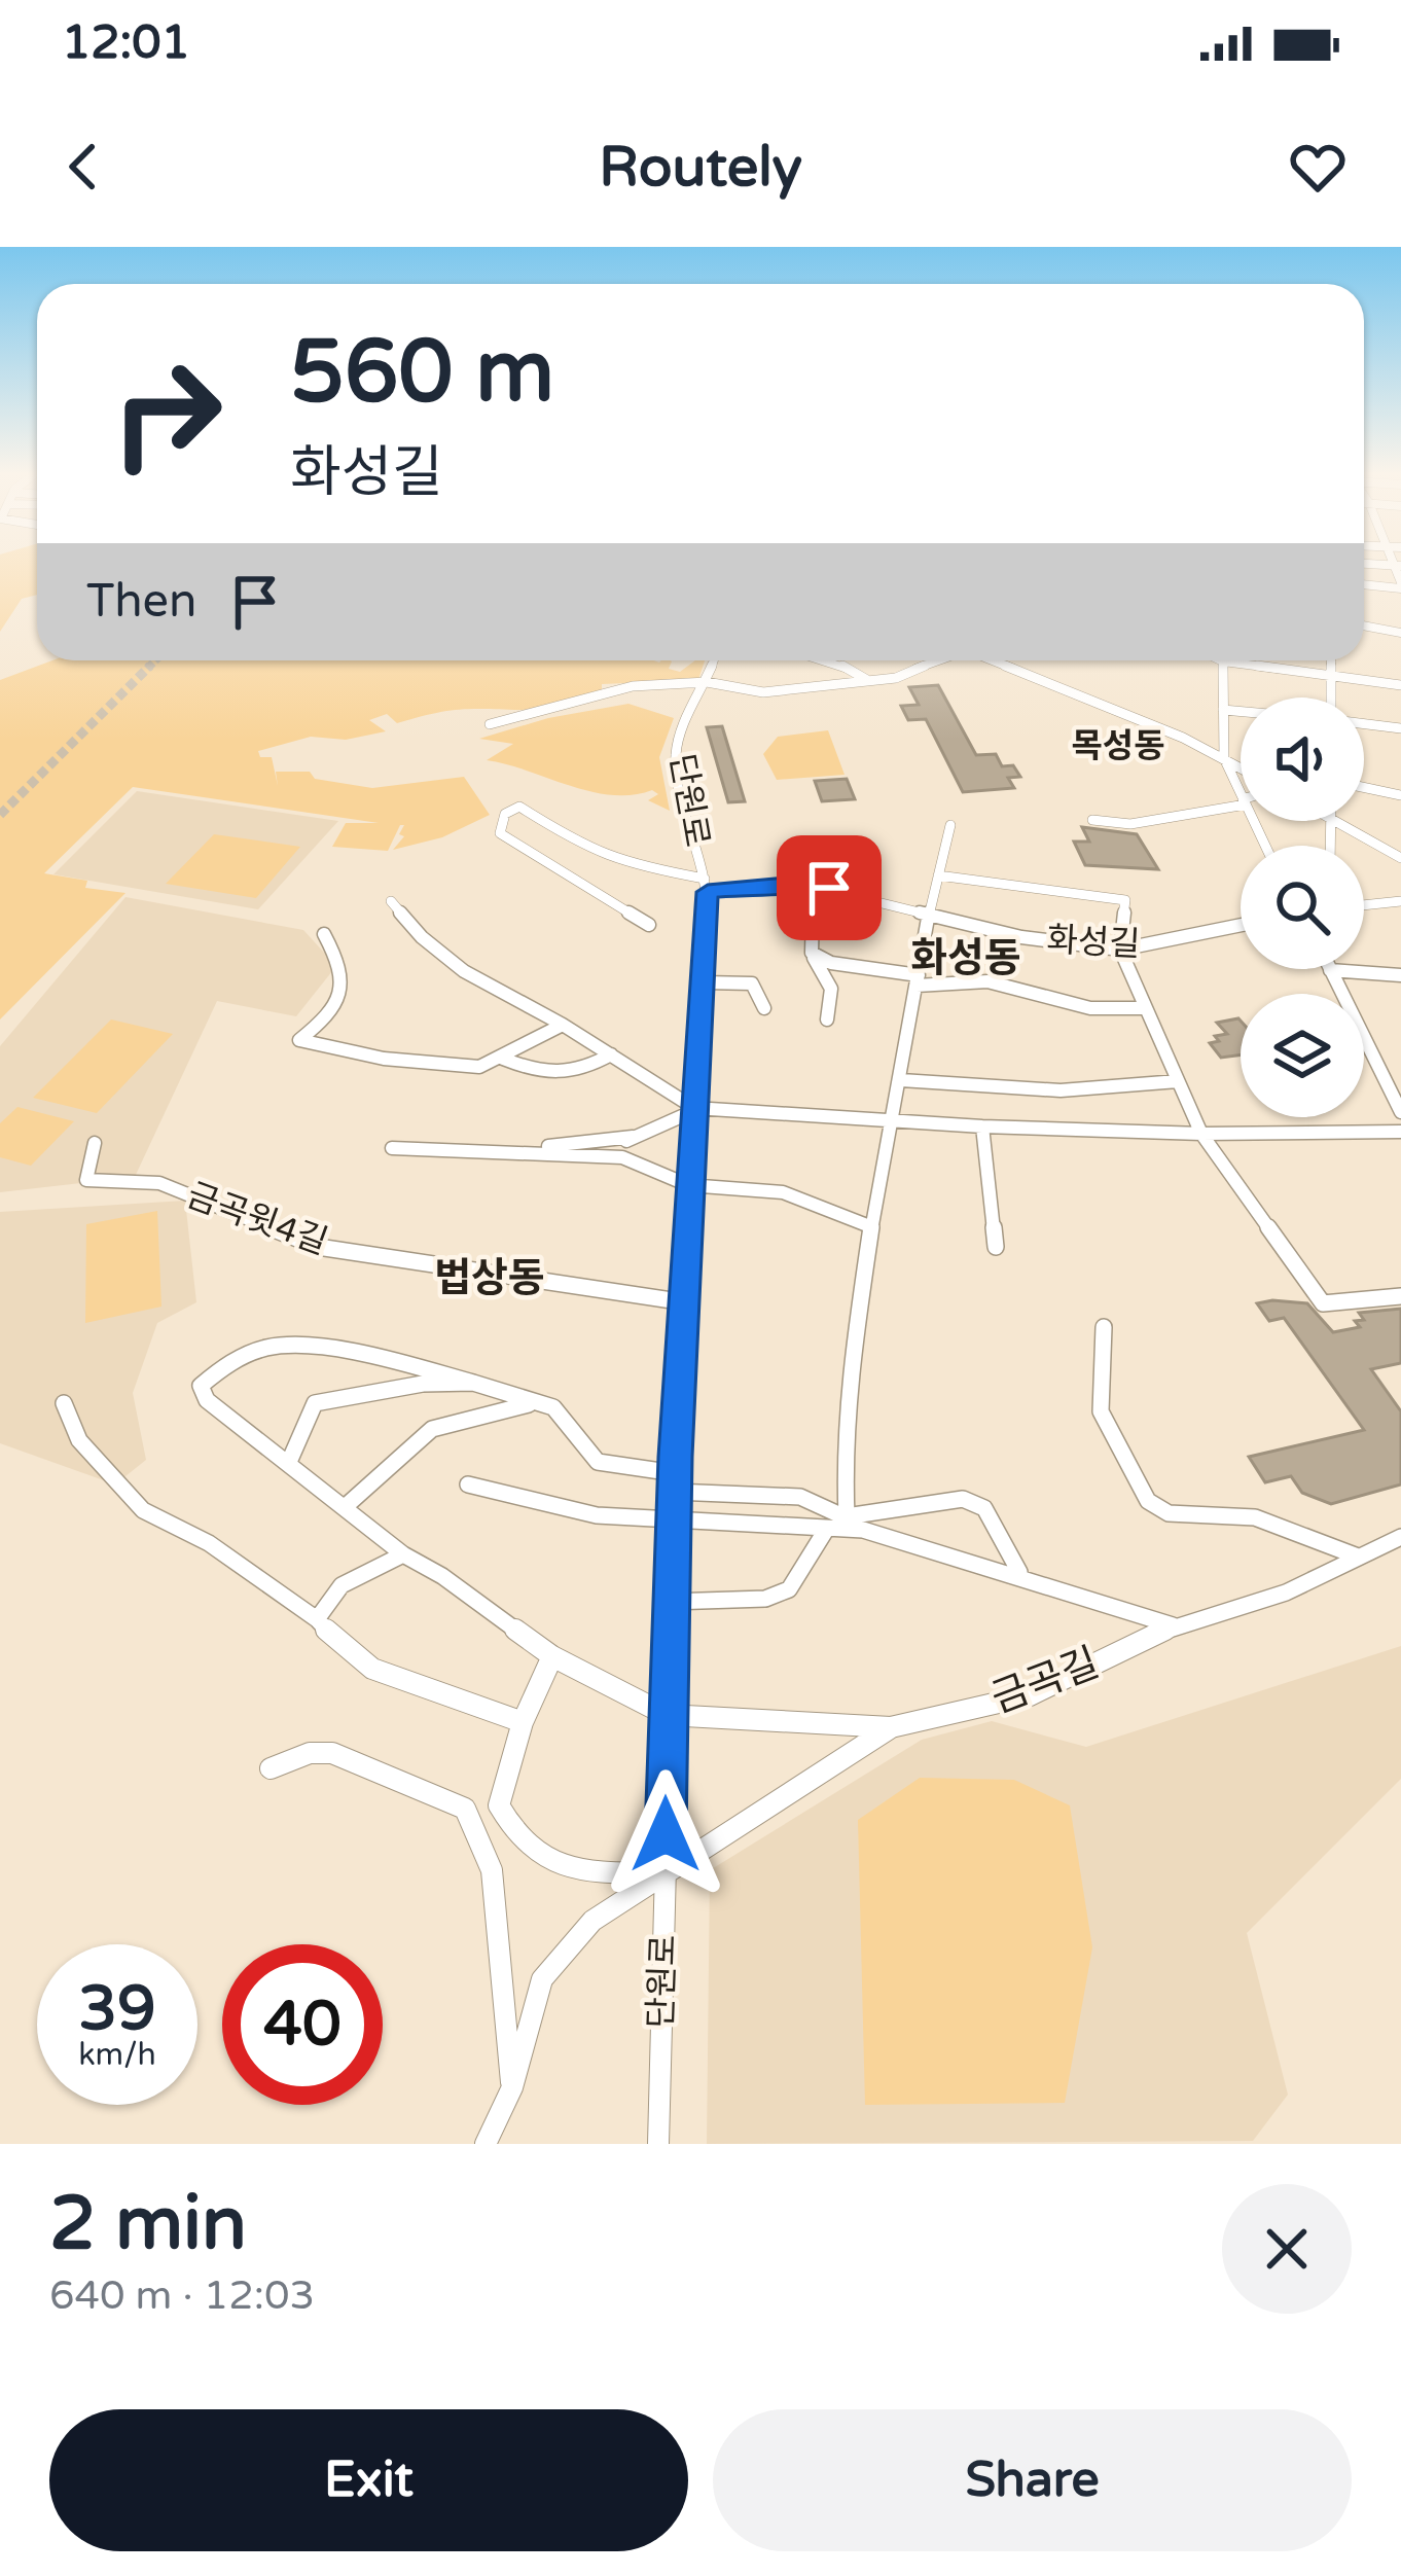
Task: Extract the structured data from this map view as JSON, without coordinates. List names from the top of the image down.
{
  "streets": {
    "street": [
      "단원로",
      "화성길",
      "금곡윗4길",
      "금곡길"
    ]
  },
  "crossings": [
    ["단원로", "화성길"],
    ["단원로", "금곡윗4길"],
    ["단원로", "금곡길"]
  ],
  "districts": ["목성동", "화성동", "법상동"],
  "page": {
    "status": "12:01",
    "header": "Routely",
    "turn": ["560 m", "화성길"],
    "then": "Then",
    "speed": "39 km/h",
    "limit": "40",
    "heading": ["2 min", "640 m · 12:03"],
    "buttons": ["Exit", "Share"]
  }
}
